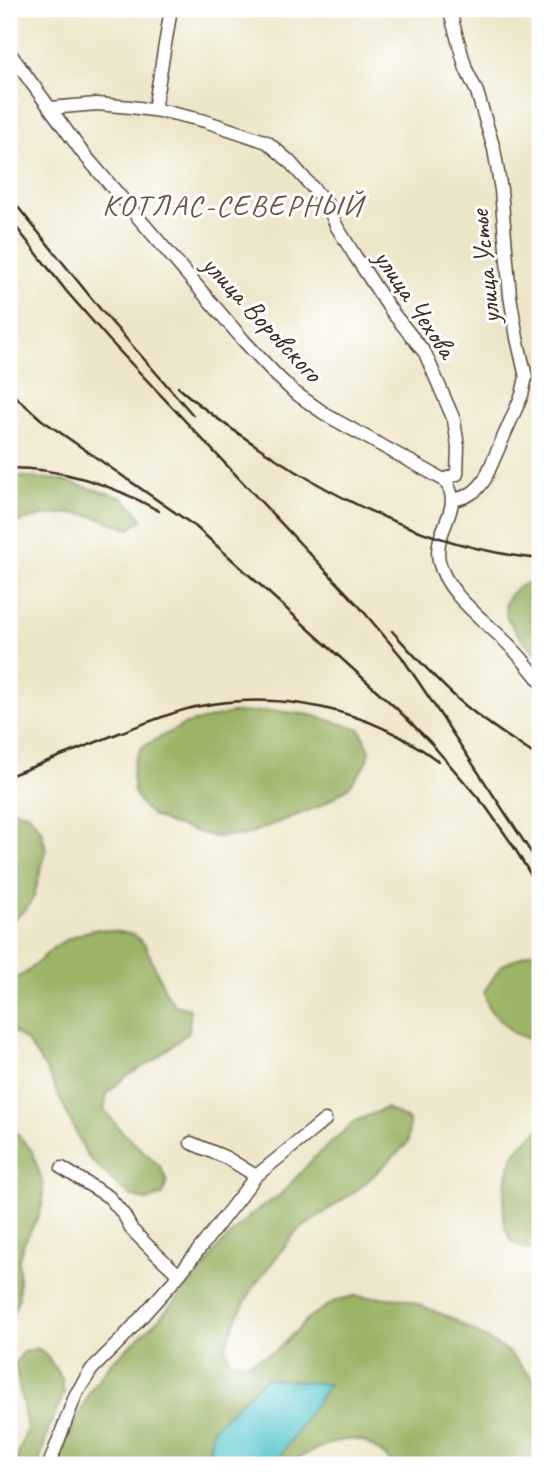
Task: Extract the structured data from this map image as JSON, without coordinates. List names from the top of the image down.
{
  "streets": {
    "street": ["улица Устье", "улица Чехова", "улица Воровского"]
  },
  "crossings": [
    ["улица Чехова", "улица Воровского"]
  ],
  "districts": ["КОТЛАС-СЕВЕРНЫЙ"]
}
